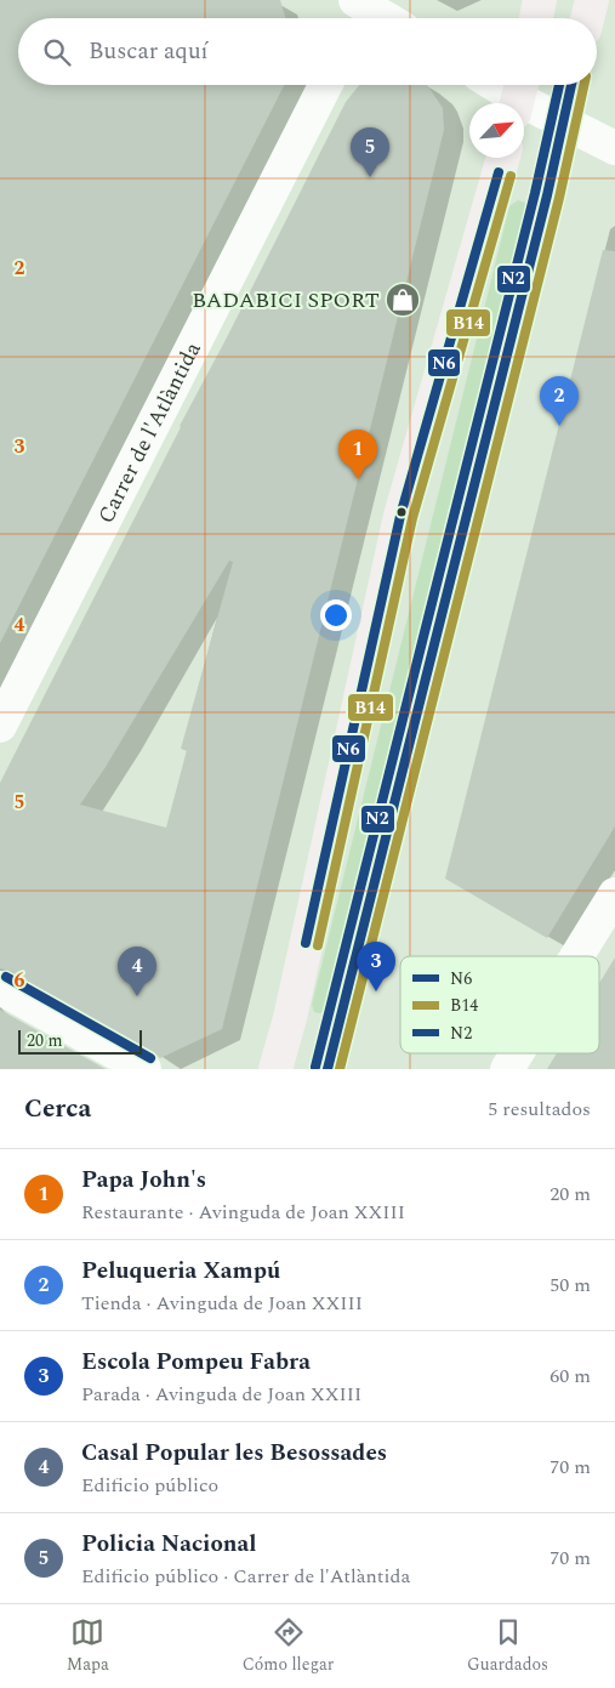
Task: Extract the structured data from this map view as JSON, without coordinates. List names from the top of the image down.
{
  "streets": {
    "street": ["Carrer de l'Atlàntida"]
  },
  "places": {
    "shop": ["BADABICI SPORT"]
  },
  "lines": ["transit line N6", "transit line B14", "transit line N2"],
  "legend": ["N6", "B14", "N2"],
  "scale_bar": "20 m",
  "north": "top right",
  "page": {
    "search": "Buscar aquí",
    "pins": [
      "5",
      "2",
      "1",
      "3",
      "4"
    ],
    "scale": "20 m",
    "heading": ["Cerca", "5 resultados"],
    "list": [
      {
        "mark": "1",
        "name": "Papa John's",
        "note": "Restaurante · Avinguda de Joan XXIII",
        "value": "20 m"
      },
      {
        "mark": "2",
        "name": "Peluqueria Xampú",
        "note": "Tienda · Avinguda de Joan XXIII",
        "value": "50 m"
      },
      {
        "mark": "3",
        "name": "Escola Pompeu Fabra",
        "note": "Parada · Avinguda de Joan XXIII",
        "value": "60 m"
      },
      {
        "mark": "4",
        "name": "Casal Popular les Besossades",
        "note": "Edificio público",
        "value": "70 m"
      },
      {
        "mark": "5",
        "name": "Policia Nacional",
        "note": "Edificio público · Carrer de l'Atlàntida",
        "value": "70 m"
      }
    ],
    "nav": ["Mapa", "Cómo llegar", "Guardados"]
  },
  "grid": {
    "rows": [
      "2",
      "3",
      "4",
      "5",
      "6"
    ]
  }
}
